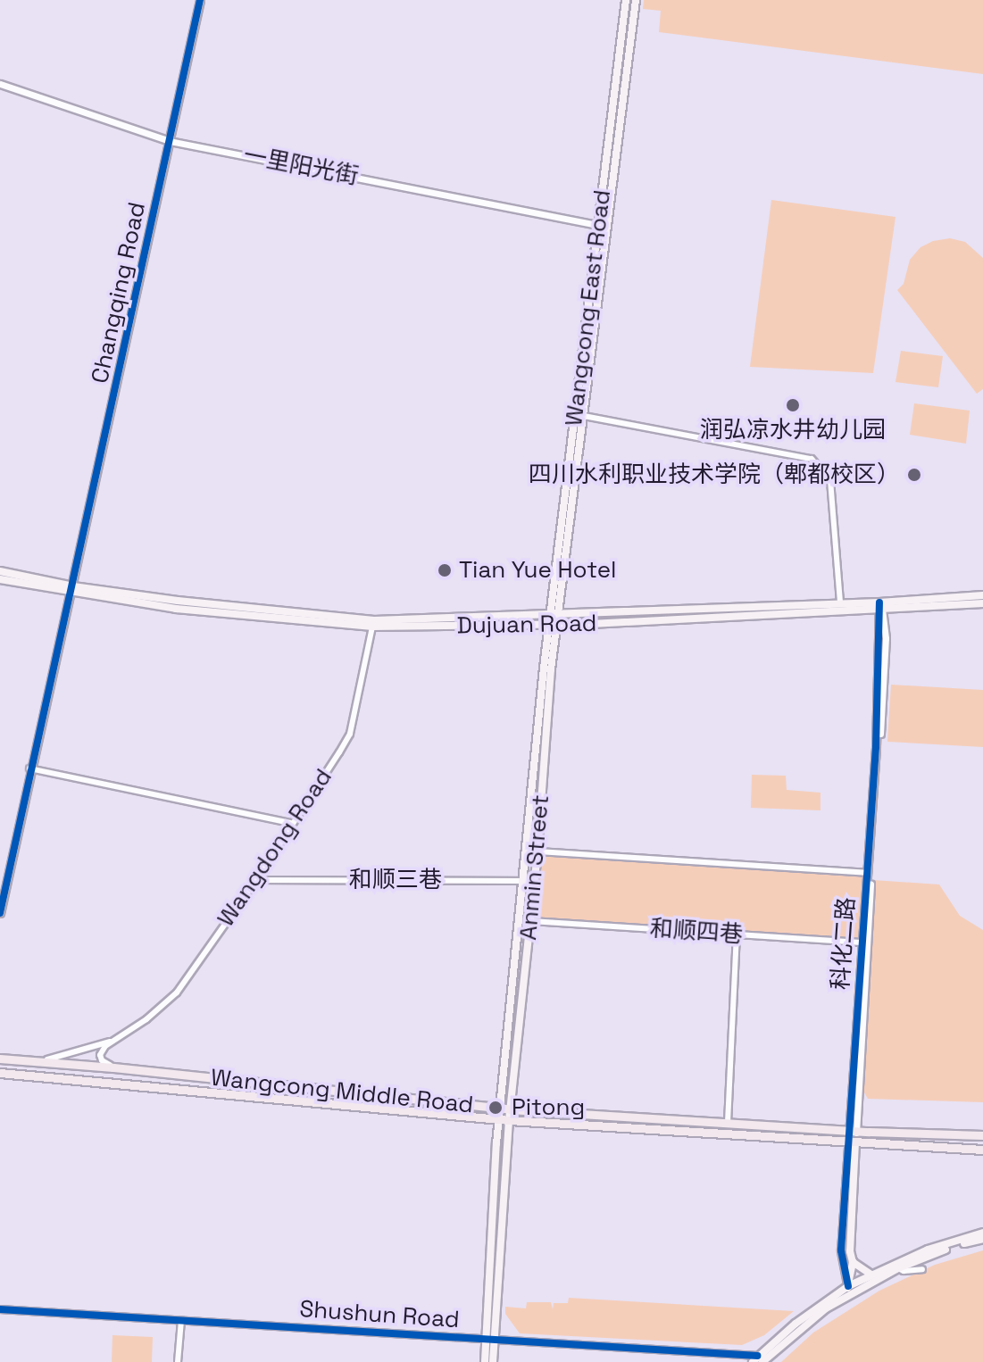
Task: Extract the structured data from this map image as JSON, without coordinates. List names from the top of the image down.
{
  "streets": {
    "main road": [
      "Wangcong East Road",
      "Dujuan Road",
      "Anmin Street",
      "Wangcong Middle Road"
    ],
    "street": [
      "一里阳光街",
      "Changqing Road",
      "Wangdong Road",
      "和顺三巷",
      "和顺四巷",
      "科化二路",
      "Shushun Road"
    ]
  },
  "crossings": [
    ["一里阳光街", "Changqing Road"],
    ["一里阳光街", "Wangcong East Road"],
    ["Changqing Road", "Dujuan Road"],
    ["Wangcong East Road", "Dujuan Road"],
    ["Wangcong East Road", "Anmin Street"],
    ["Dujuan Road", "Wangdong Road"],
    ["Dujuan Road", "Anmin Street"],
    ["Dujuan Road", "科化二路"],
    ["Wangdong Road", "和顺三巷"],
    ["Wangdong Road", "Wangcong Middle Road"],
    ["Anmin Street", "和顺三巷"],
    ["Anmin Street", "和顺四巷"],
    ["Anmin Street", "Wangcong Middle Road"],
    ["Anmin Street", "Shushun Road"],
    ["和顺四巷", "科化二路"],
    ["科化二路", "Wangcong Middle Road"]
  ],
  "places": [
    "润弘凉水井幼儿园",
    "四川水利职业技术学院（郫都校区）",
    "Tian Yue Hotel",
    "Pitong"
  ]
}
